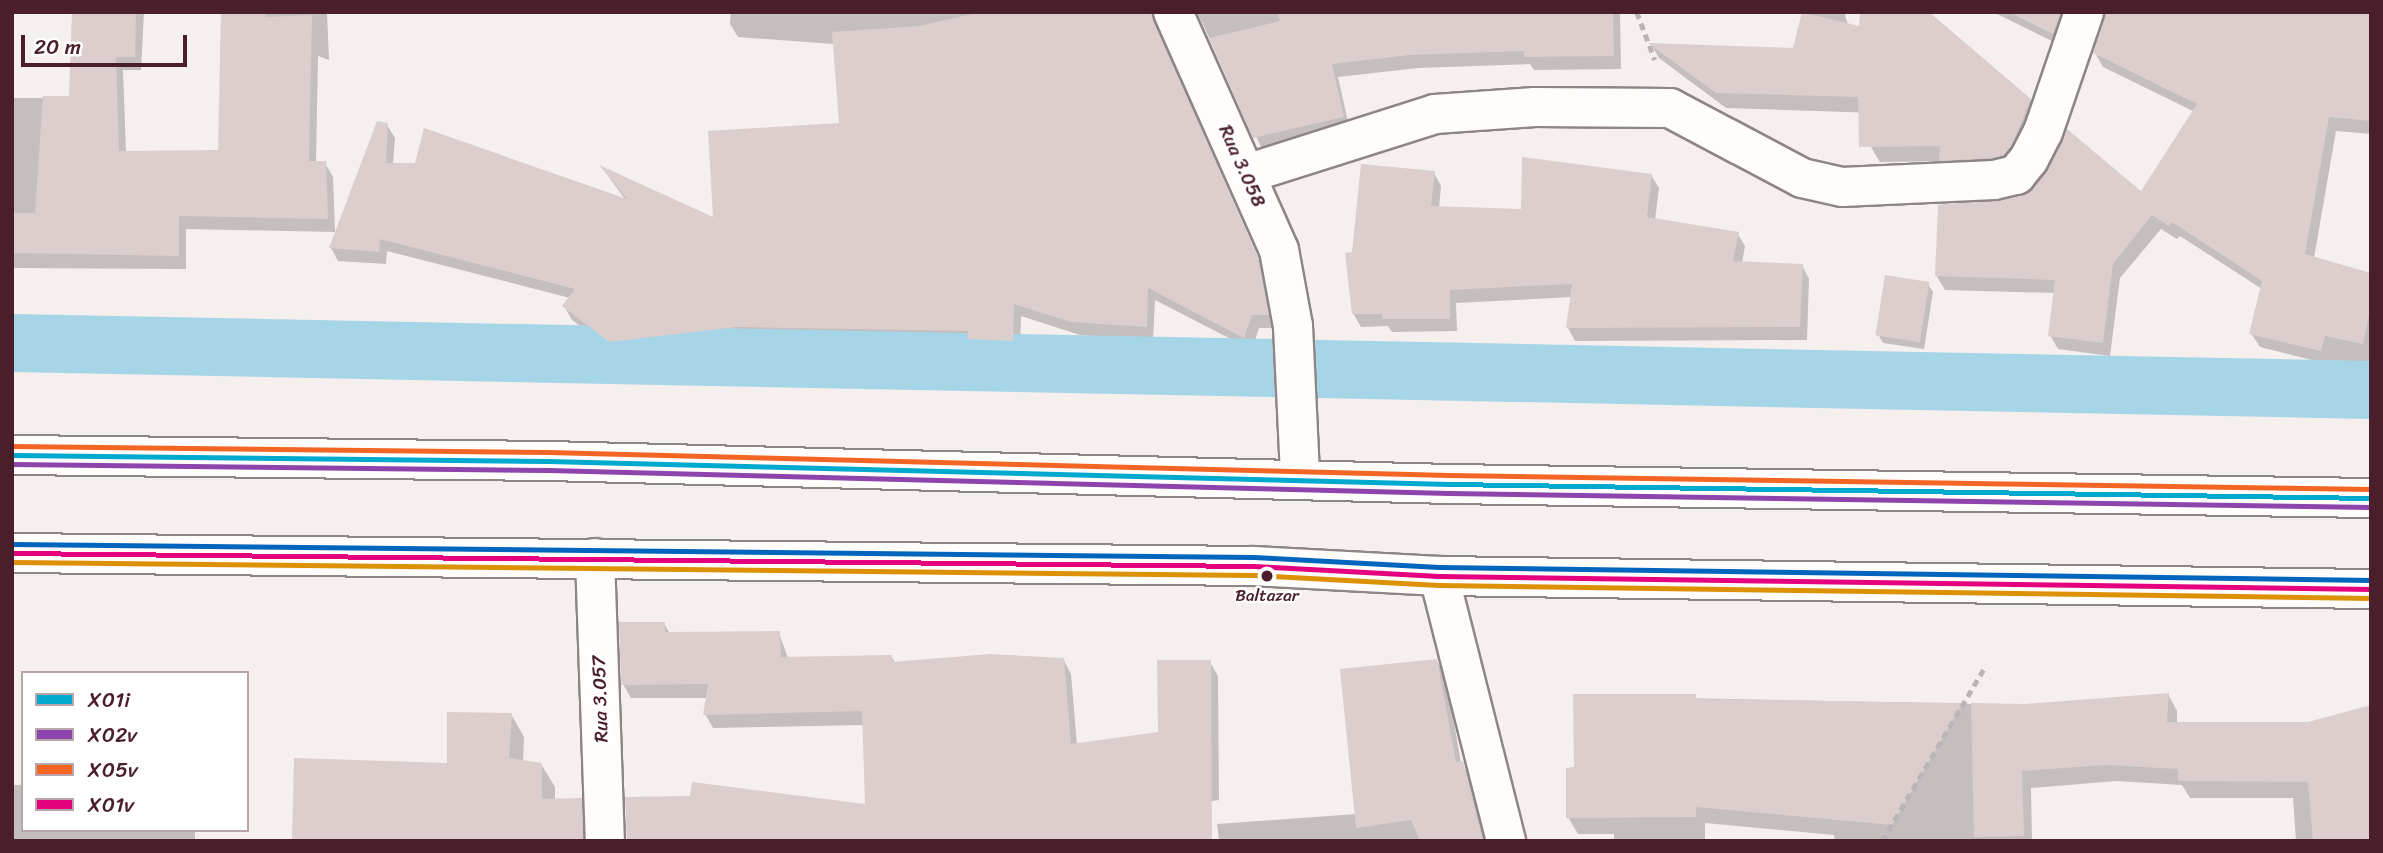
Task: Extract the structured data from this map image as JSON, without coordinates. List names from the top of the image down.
{
  "streets": {
    "main road": ["Rua 3.058", "Rua 3.057"]
  },
  "places": ["Baltazar"],
  "lines": [
    "transit line X05v",
    "transit line X01i",
    "transit line X02v",
    "transit line X01v"
  ],
  "legend": [
    "X01i",
    "X02v",
    "X05v",
    "X01v"
  ],
  "scale_bar": "20 m"
}
